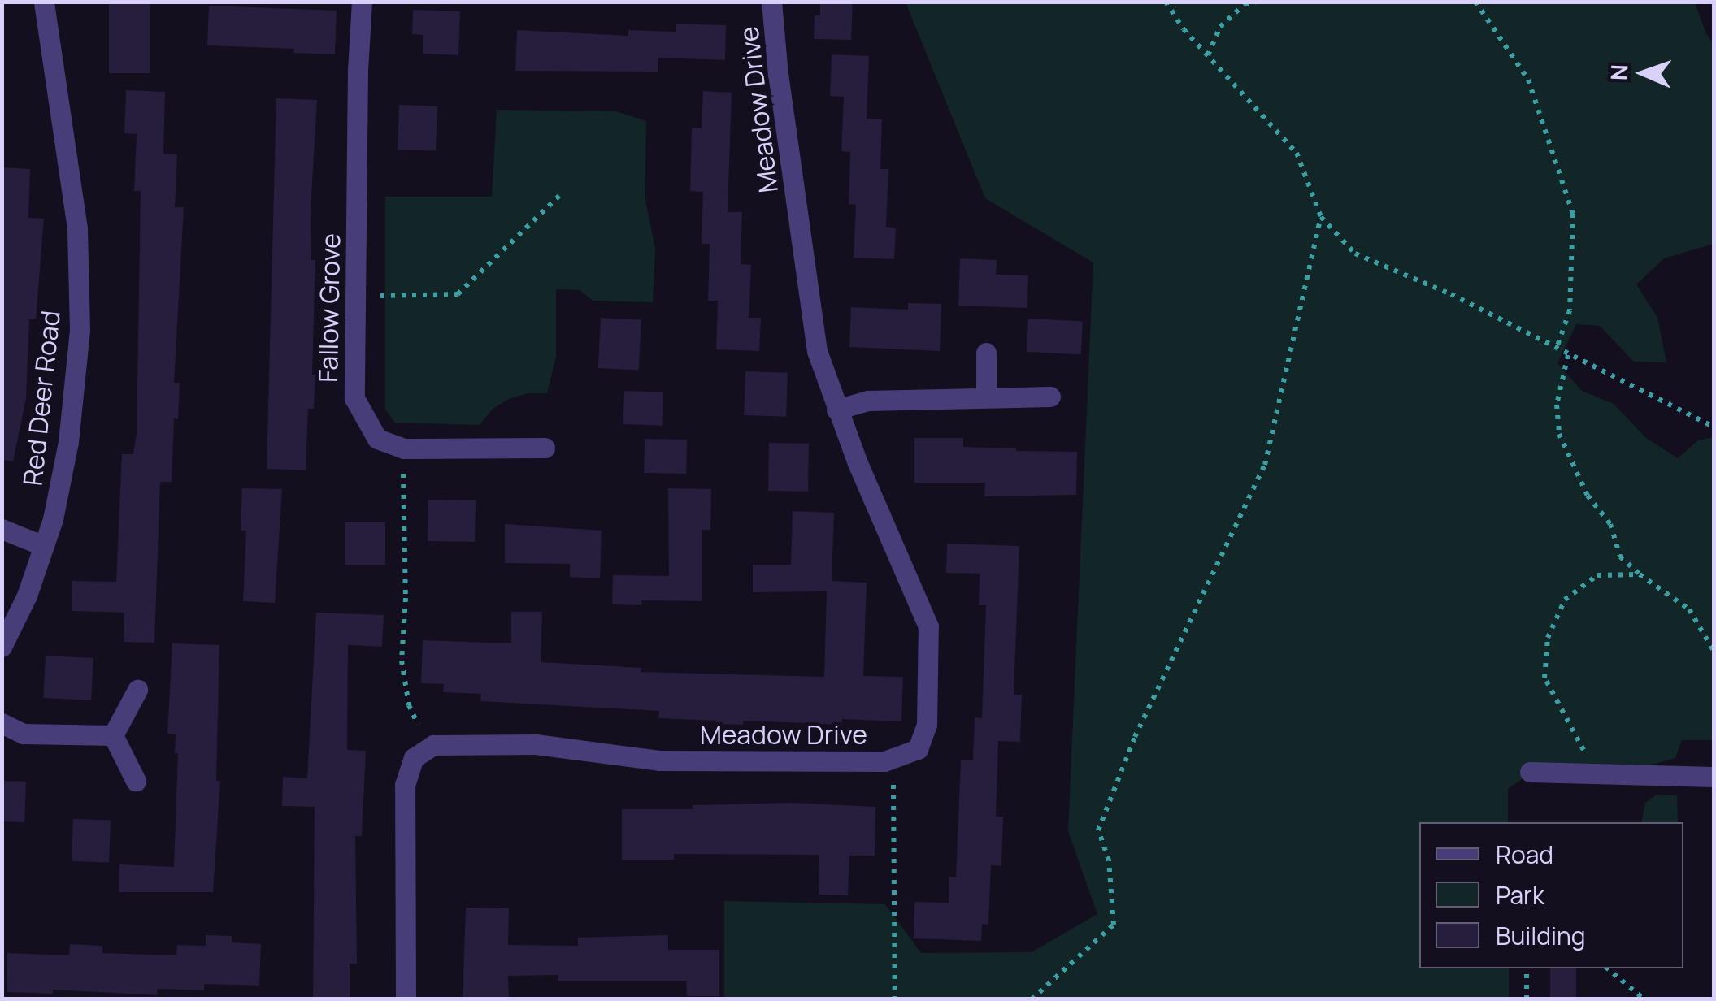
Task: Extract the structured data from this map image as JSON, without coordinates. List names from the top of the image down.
{
  "streets": {
    "street": ["Meadow Drive", "Fallow Grove", "Red Deer Road"]
  },
  "legend": ["Road", "Park", "Building"],
  "north": "left"
}
